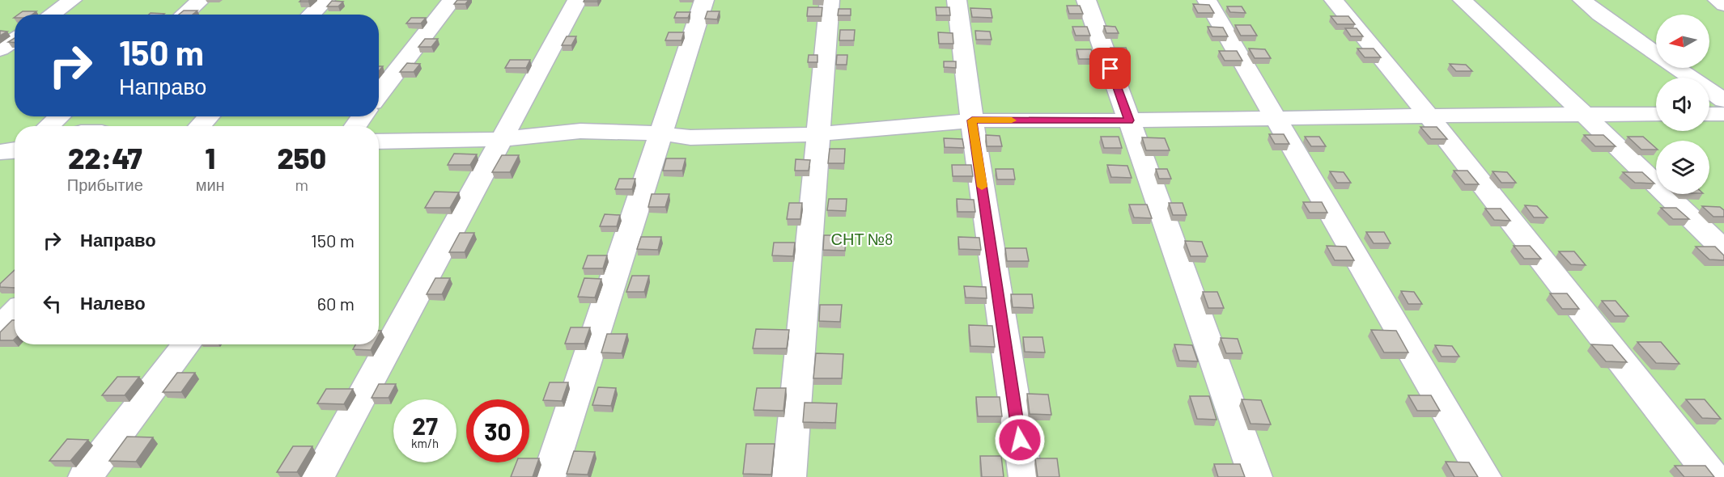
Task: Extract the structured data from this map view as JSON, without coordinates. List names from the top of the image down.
{
  "parks": ["СНТ №8"],
  "north": "left",
  "page": {
    "turn": ["150 m", "Направо"],
    "eta": [
      "22:47",
      "Прибытие",
      "1",
      "мин",
      "250",
      "m"
    ],
    "list": [
      {
        "name": "Направо",
        "value": "150 m"
      },
      {
        "name": "Налево",
        "value": "60 m"
      }
    ],
    "speed": "27 km/h",
    "limit": "30"
  }
}
